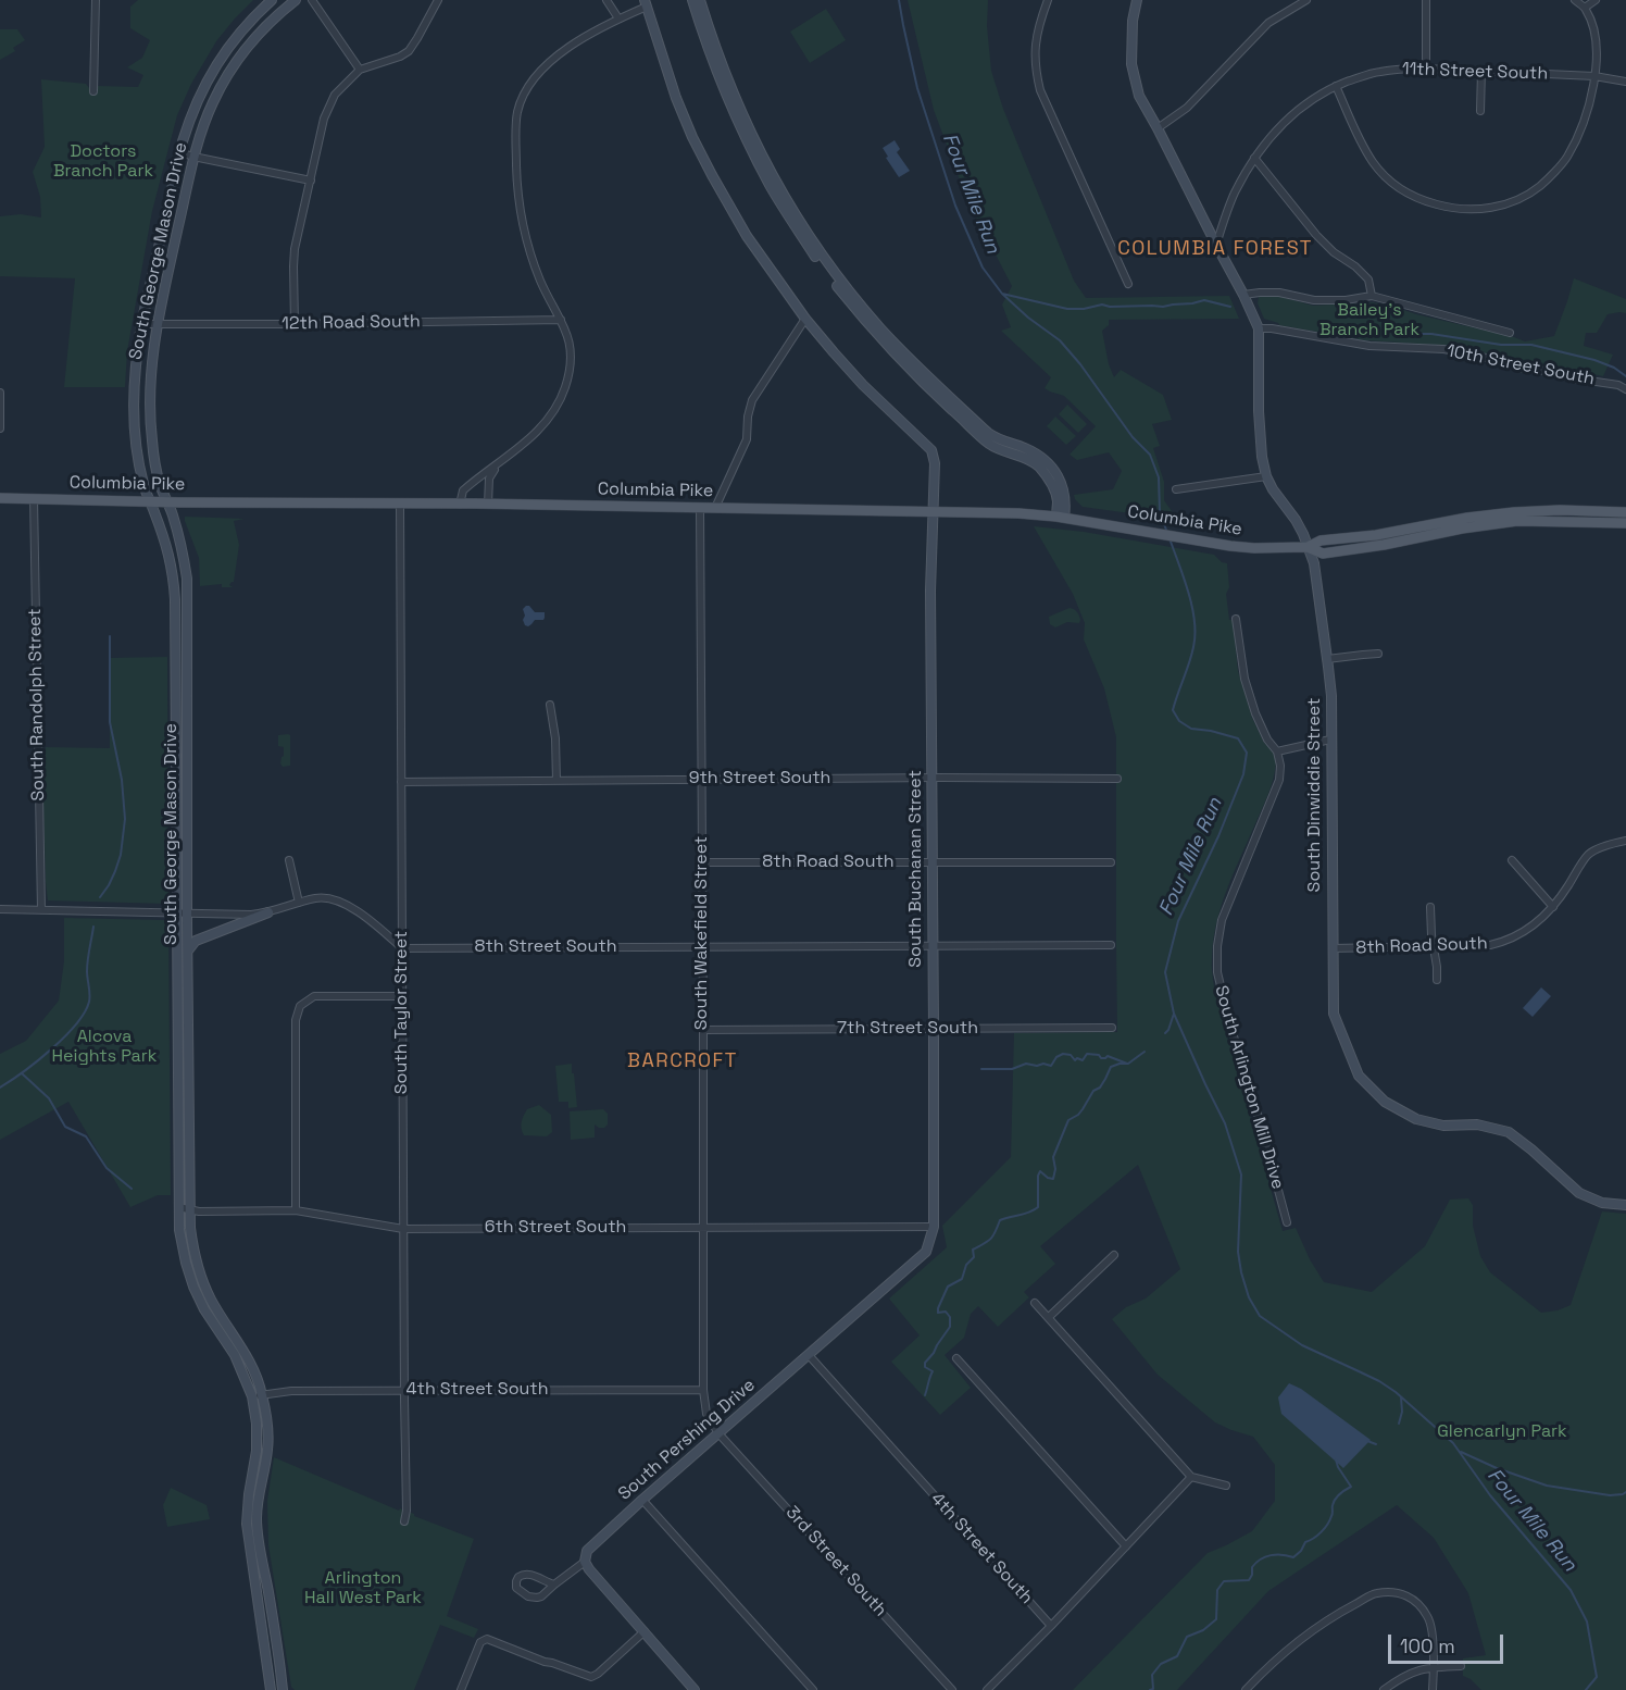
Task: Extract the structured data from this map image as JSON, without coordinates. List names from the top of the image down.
{
  "streets": {
    "main road": [
      "South George Mason Drive",
      "Columbia Pike",
      "South Dinwiddie Street",
      "South Buchanan Street",
      "South Pershing Drive"
    ],
    "street": [
      "11th Street South",
      "12th Road South",
      "10th Street South",
      "South Randolph Street",
      "9th Street South",
      "8th Road South",
      "South Wakefield Street",
      "8th Street South",
      "South Taylor Street",
      "7th Street South",
      "South Arlington Mill Drive",
      "6th Street South",
      "4th Street South",
      "3rd Street South"
    ]
  },
  "crossings": [
    ["South George Mason Drive", "12th Road South"],
    ["South George Mason Drive", "Columbia Pike"],
    ["South George Mason Drive", "6th Street South"],
    ["South George Mason Drive", "4th Street South"],
    ["Columbia Pike", "South Randolph Street"],
    ["Columbia Pike", "South Dinwiddie Street"],
    ["Columbia Pike", "South Buchanan Street"],
    ["Columbia Pike", "South Wakefield Street"],
    ["Columbia Pike", "South Taylor Street"],
    ["9th Street South", "South Buchanan Street"],
    ["9th Street South", "South Wakefield Street"],
    ["9th Street South", "South Taylor Street"],
    ["South Dinwiddie Street", "8th Road South"],
    ["8th Road South", "South Buchanan Street"],
    ["8th Road South", "South Wakefield Street"],
    ["South Buchanan Street", "8th Street South"],
    ["South Buchanan Street", "7th Street South"],
    ["South Buchanan Street", "6th Street South"],
    ["South Buchanan Street", "South Pershing Drive"],
    ["South Wakefield Street", "8th Street South"],
    ["South Wakefield Street", "7th Street South"],
    ["South Wakefield Street", "6th Street South"],
    ["South Wakefield Street", "4th Street South"],
    ["South Wakefield Street", "South Pershing Drive"],
    ["South Wakefield Street", "3rd Street South"],
    ["8th Street South", "South Taylor Street"],
    ["South Taylor Street", "6th Street South"],
    ["South Taylor Street", "4th Street South"],
    ["6th Street South", "South Pershing Drive"],
    ["4th Street South", "South Pershing Drive"],
    ["South Pershing Drive", "3rd Street South"]
  ],
  "districts": ["COLUMBIA FOREST", "BARCROFT"],
  "water": ["Four Mile Run"],
  "parks": [
    "Doctors Branch Park",
    "Bailey's Branch Park",
    "Alcova Heights Park",
    "Glencarlyn Park",
    "Arlington Hall West Park"
  ],
  "scale_bar": "100 m"
}
